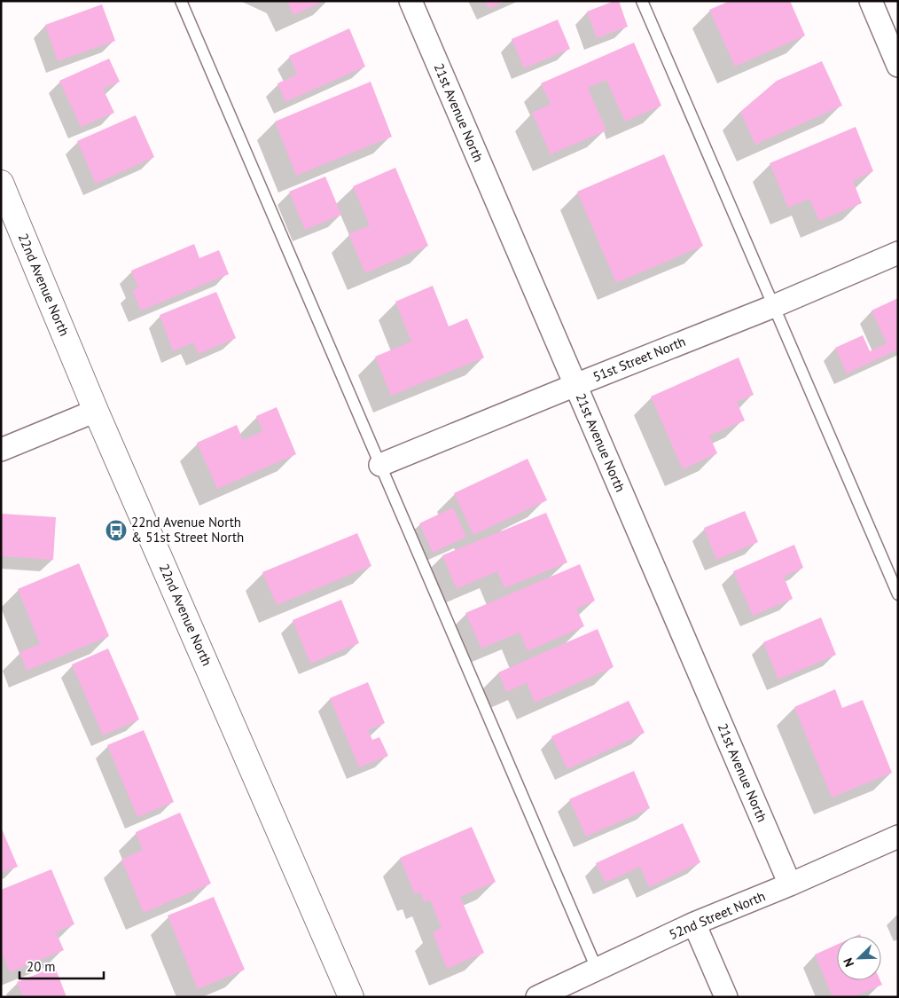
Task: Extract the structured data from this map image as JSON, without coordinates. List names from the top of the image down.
{
  "streets": {
    "main road": ["22nd Avenue North"],
    "street": ["21st Avenue North", "51st Street North", "52nd Street North"]
  },
  "crossings": [
    ["21st Avenue North", "51st Street North"],
    ["21st Avenue North", "52nd Street North"]
  ],
  "places": {
    "bus stop": ["22nd Avenue North & 51st Street North"]
  },
  "scale_bar": "20 m",
  "north": "bottom left"
}
